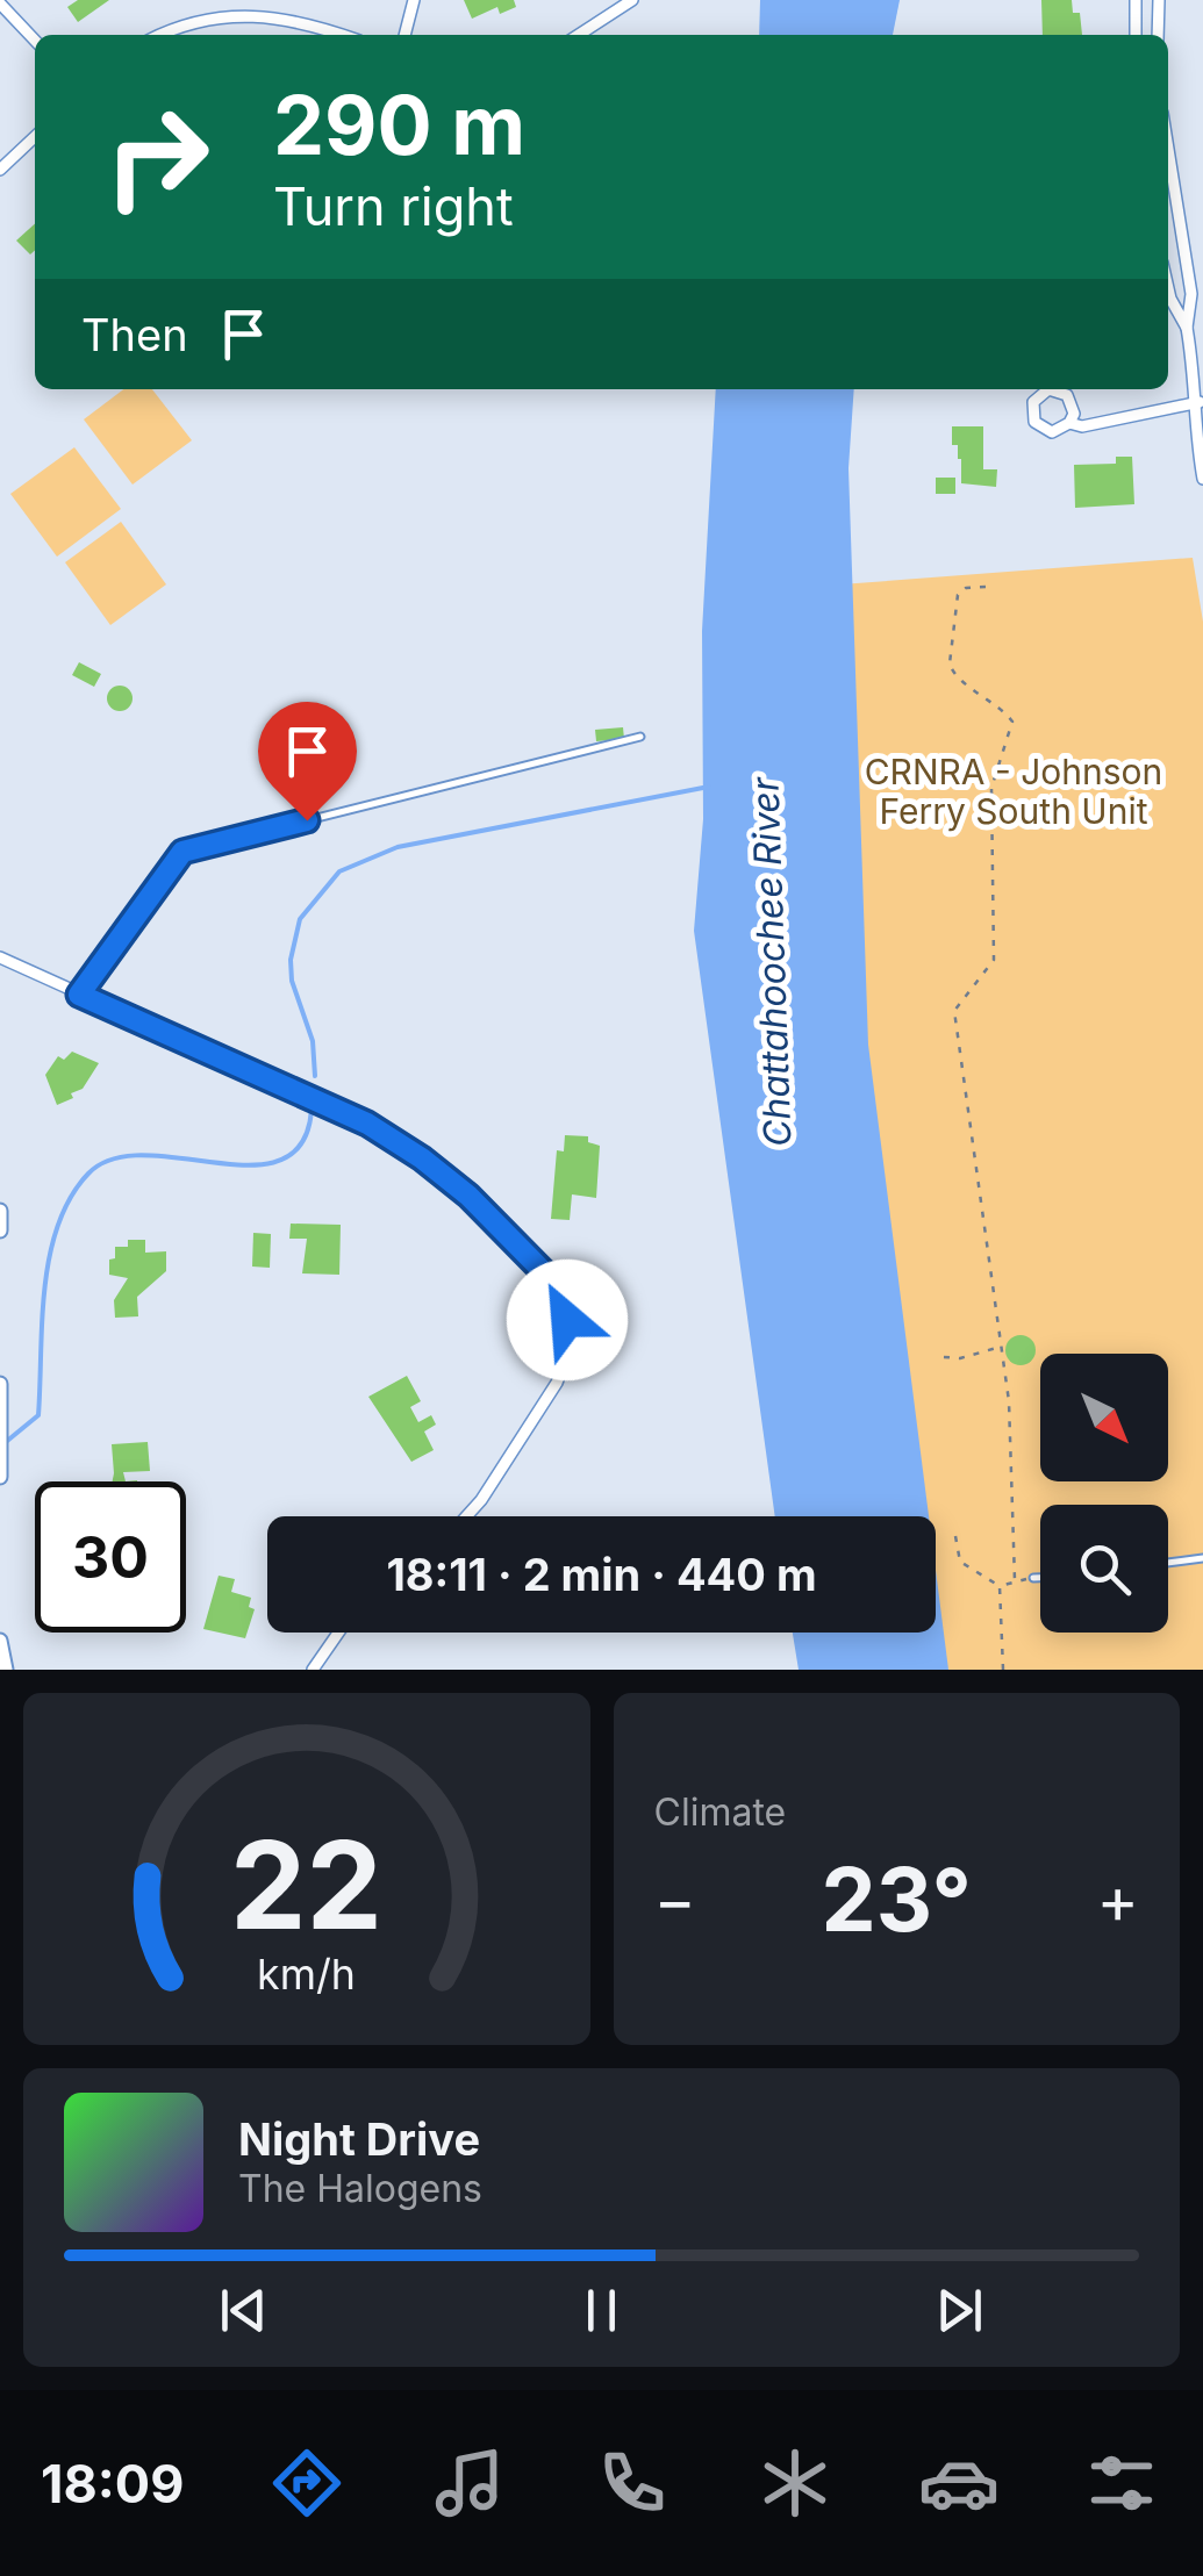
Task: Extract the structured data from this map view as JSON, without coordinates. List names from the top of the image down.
{
  "water": ["Chattahoochee River"],
  "parks": ["CRNRA - Johnson Ferry South Unit"],
  "north": "bottom right",
  "page": {
    "turn": ["290 m", "Turn right"],
    "then": "Then",
    "limit": "30",
    "trip": "18:11 · 2 min · 440 m",
    "tile": "Climate",
    "heat": ["−", "23°", "+"],
    "song": ["Night Drive", "The Halogens"],
    "tabs": "18:09",
    "gauge": ["22", "km/h"]
  }
}
